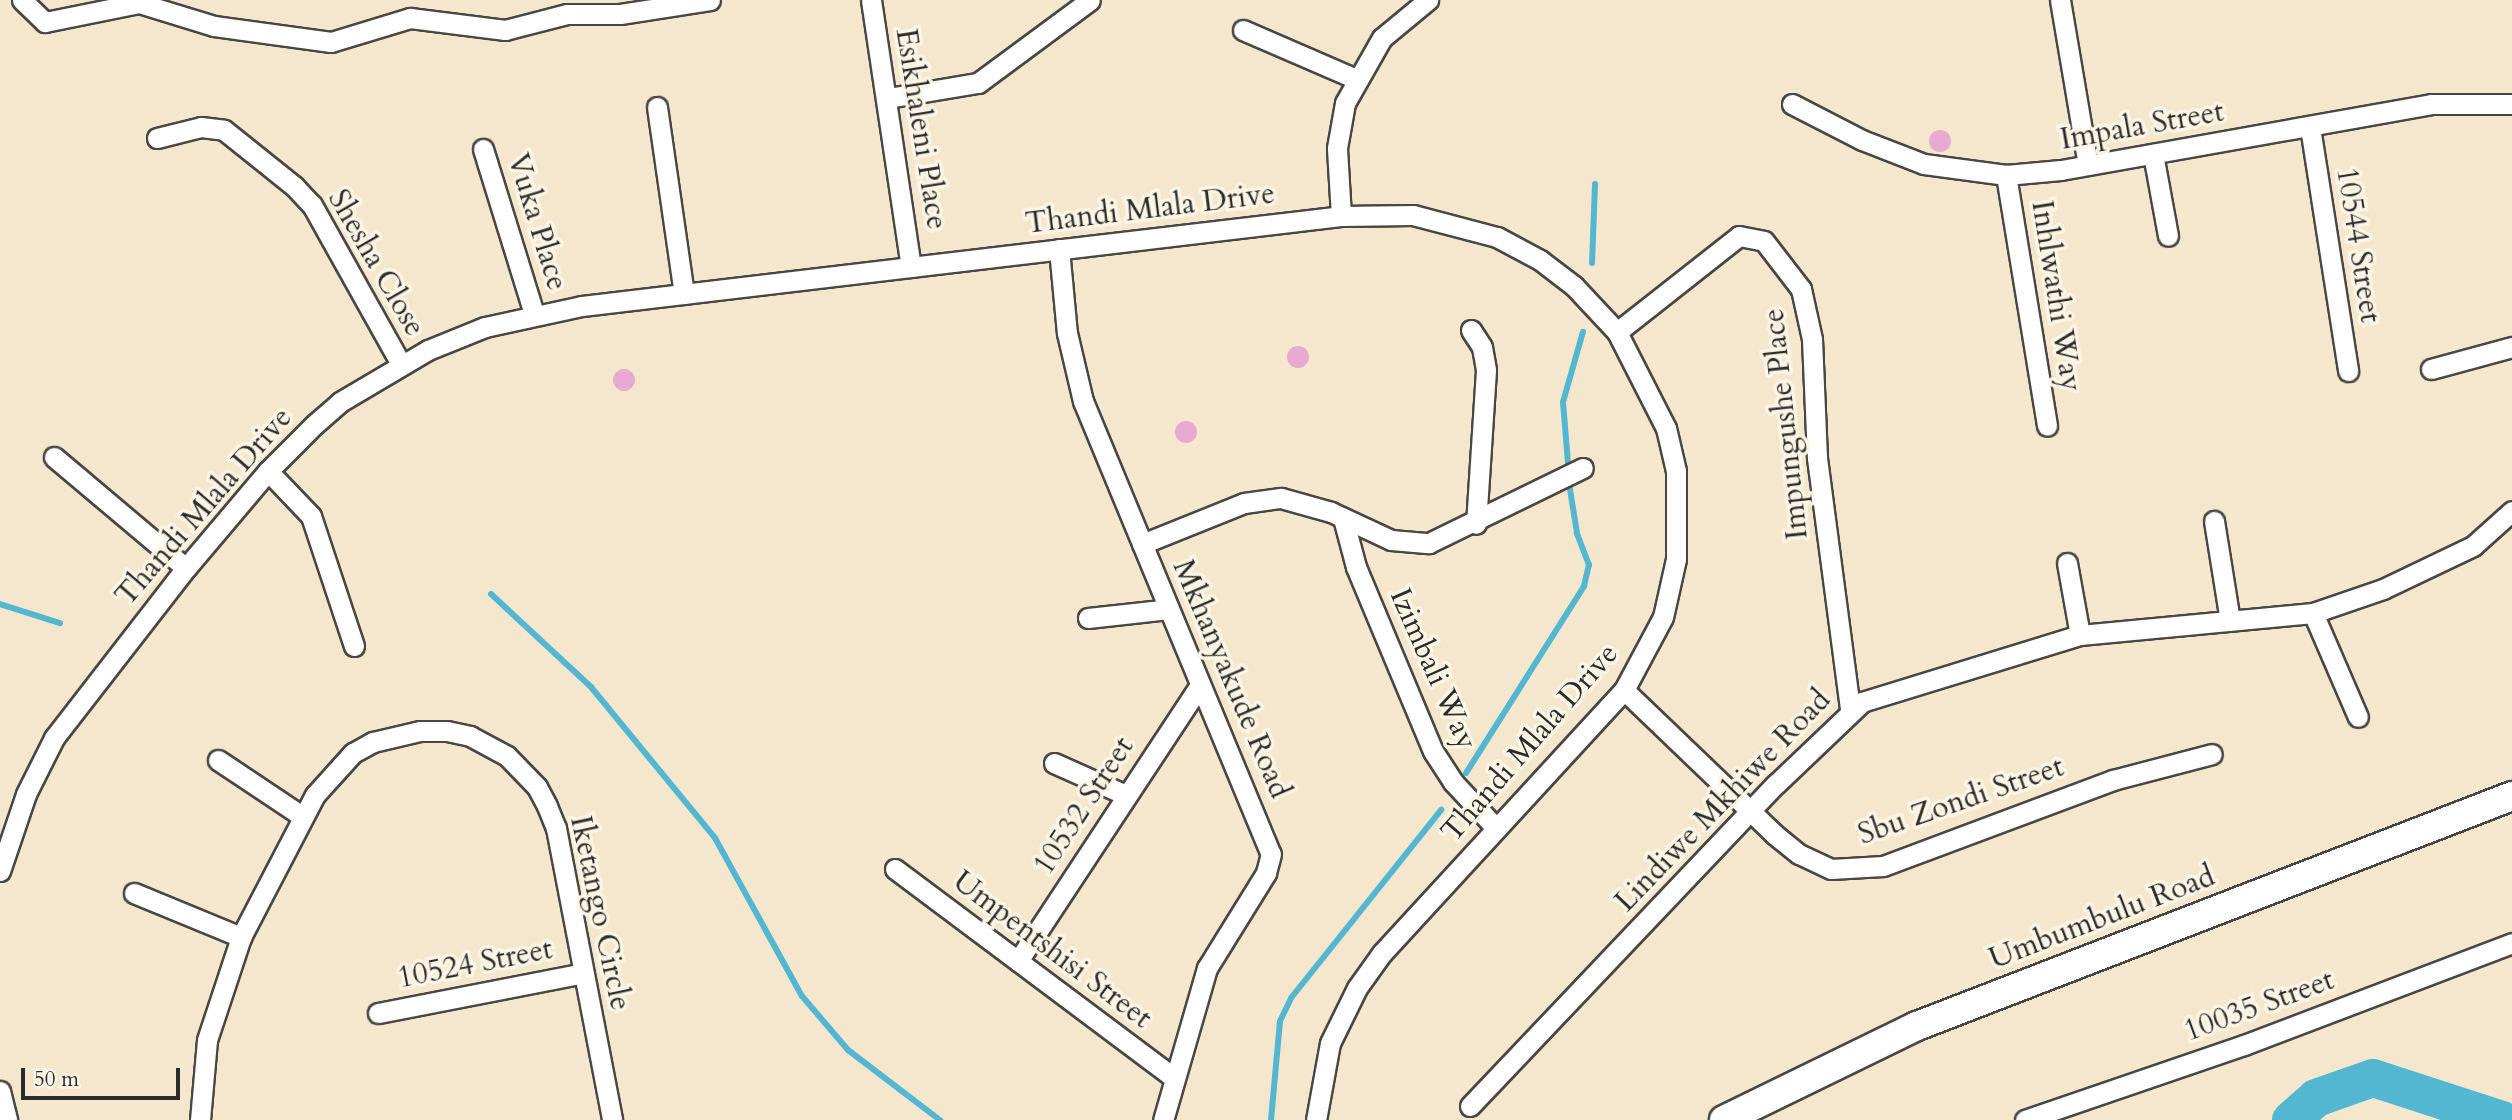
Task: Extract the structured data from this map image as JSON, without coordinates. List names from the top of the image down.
{
  "streets": {
    "main road": ["Umbumbulu Road"],
    "street": [
      "Impala Street",
      "Esikhaleni Place",
      "Thandi Mlala Drive",
      "Vuka Place",
      "10544 Street",
      "Shesha Close",
      "Inhlwathi Way",
      "Impungushe Place",
      "Izimbali Way",
      "Mkhanyakude Road",
      "Lindiwe Mkhiwe Road",
      "Sbu Zondi Street",
      "10532 Street",
      "Iketango Circle",
      "Umpentshisi Street",
      "10524 Street",
      "10035 Street"
    ]
  },
  "crossings": [
    ["Impala Street", "10544 Street"],
    ["Impala Street", "Inhlwathi Way"],
    ["Esikhaleni Place", "Thandi Mlala Drive"],
    ["Thandi Mlala Drive", "Vuka Place"],
    ["Thandi Mlala Drive", "Shesha Close"],
    ["Thandi Mlala Drive", "Impungushe Place"],
    ["Thandi Mlala Drive", "Izimbali Way"],
    ["Thandi Mlala Drive", "Mkhanyakude Road"],
    ["Thandi Mlala Drive", "Sbu Zondi Street"],
    ["Impungushe Place", "Lindiwe Mkhiwe Road"],
    ["Mkhanyakude Road", "10532 Street"],
    ["Mkhanyakude Road", "Umpentshisi Street"],
    ["Lindiwe Mkhiwe Road", "Sbu Zondi Street"],
    ["10532 Street", "Umpentshisi Street"],
    ["Iketango Circle", "10524 Street"]
  ],
  "scale_bar": "50 m"
}
